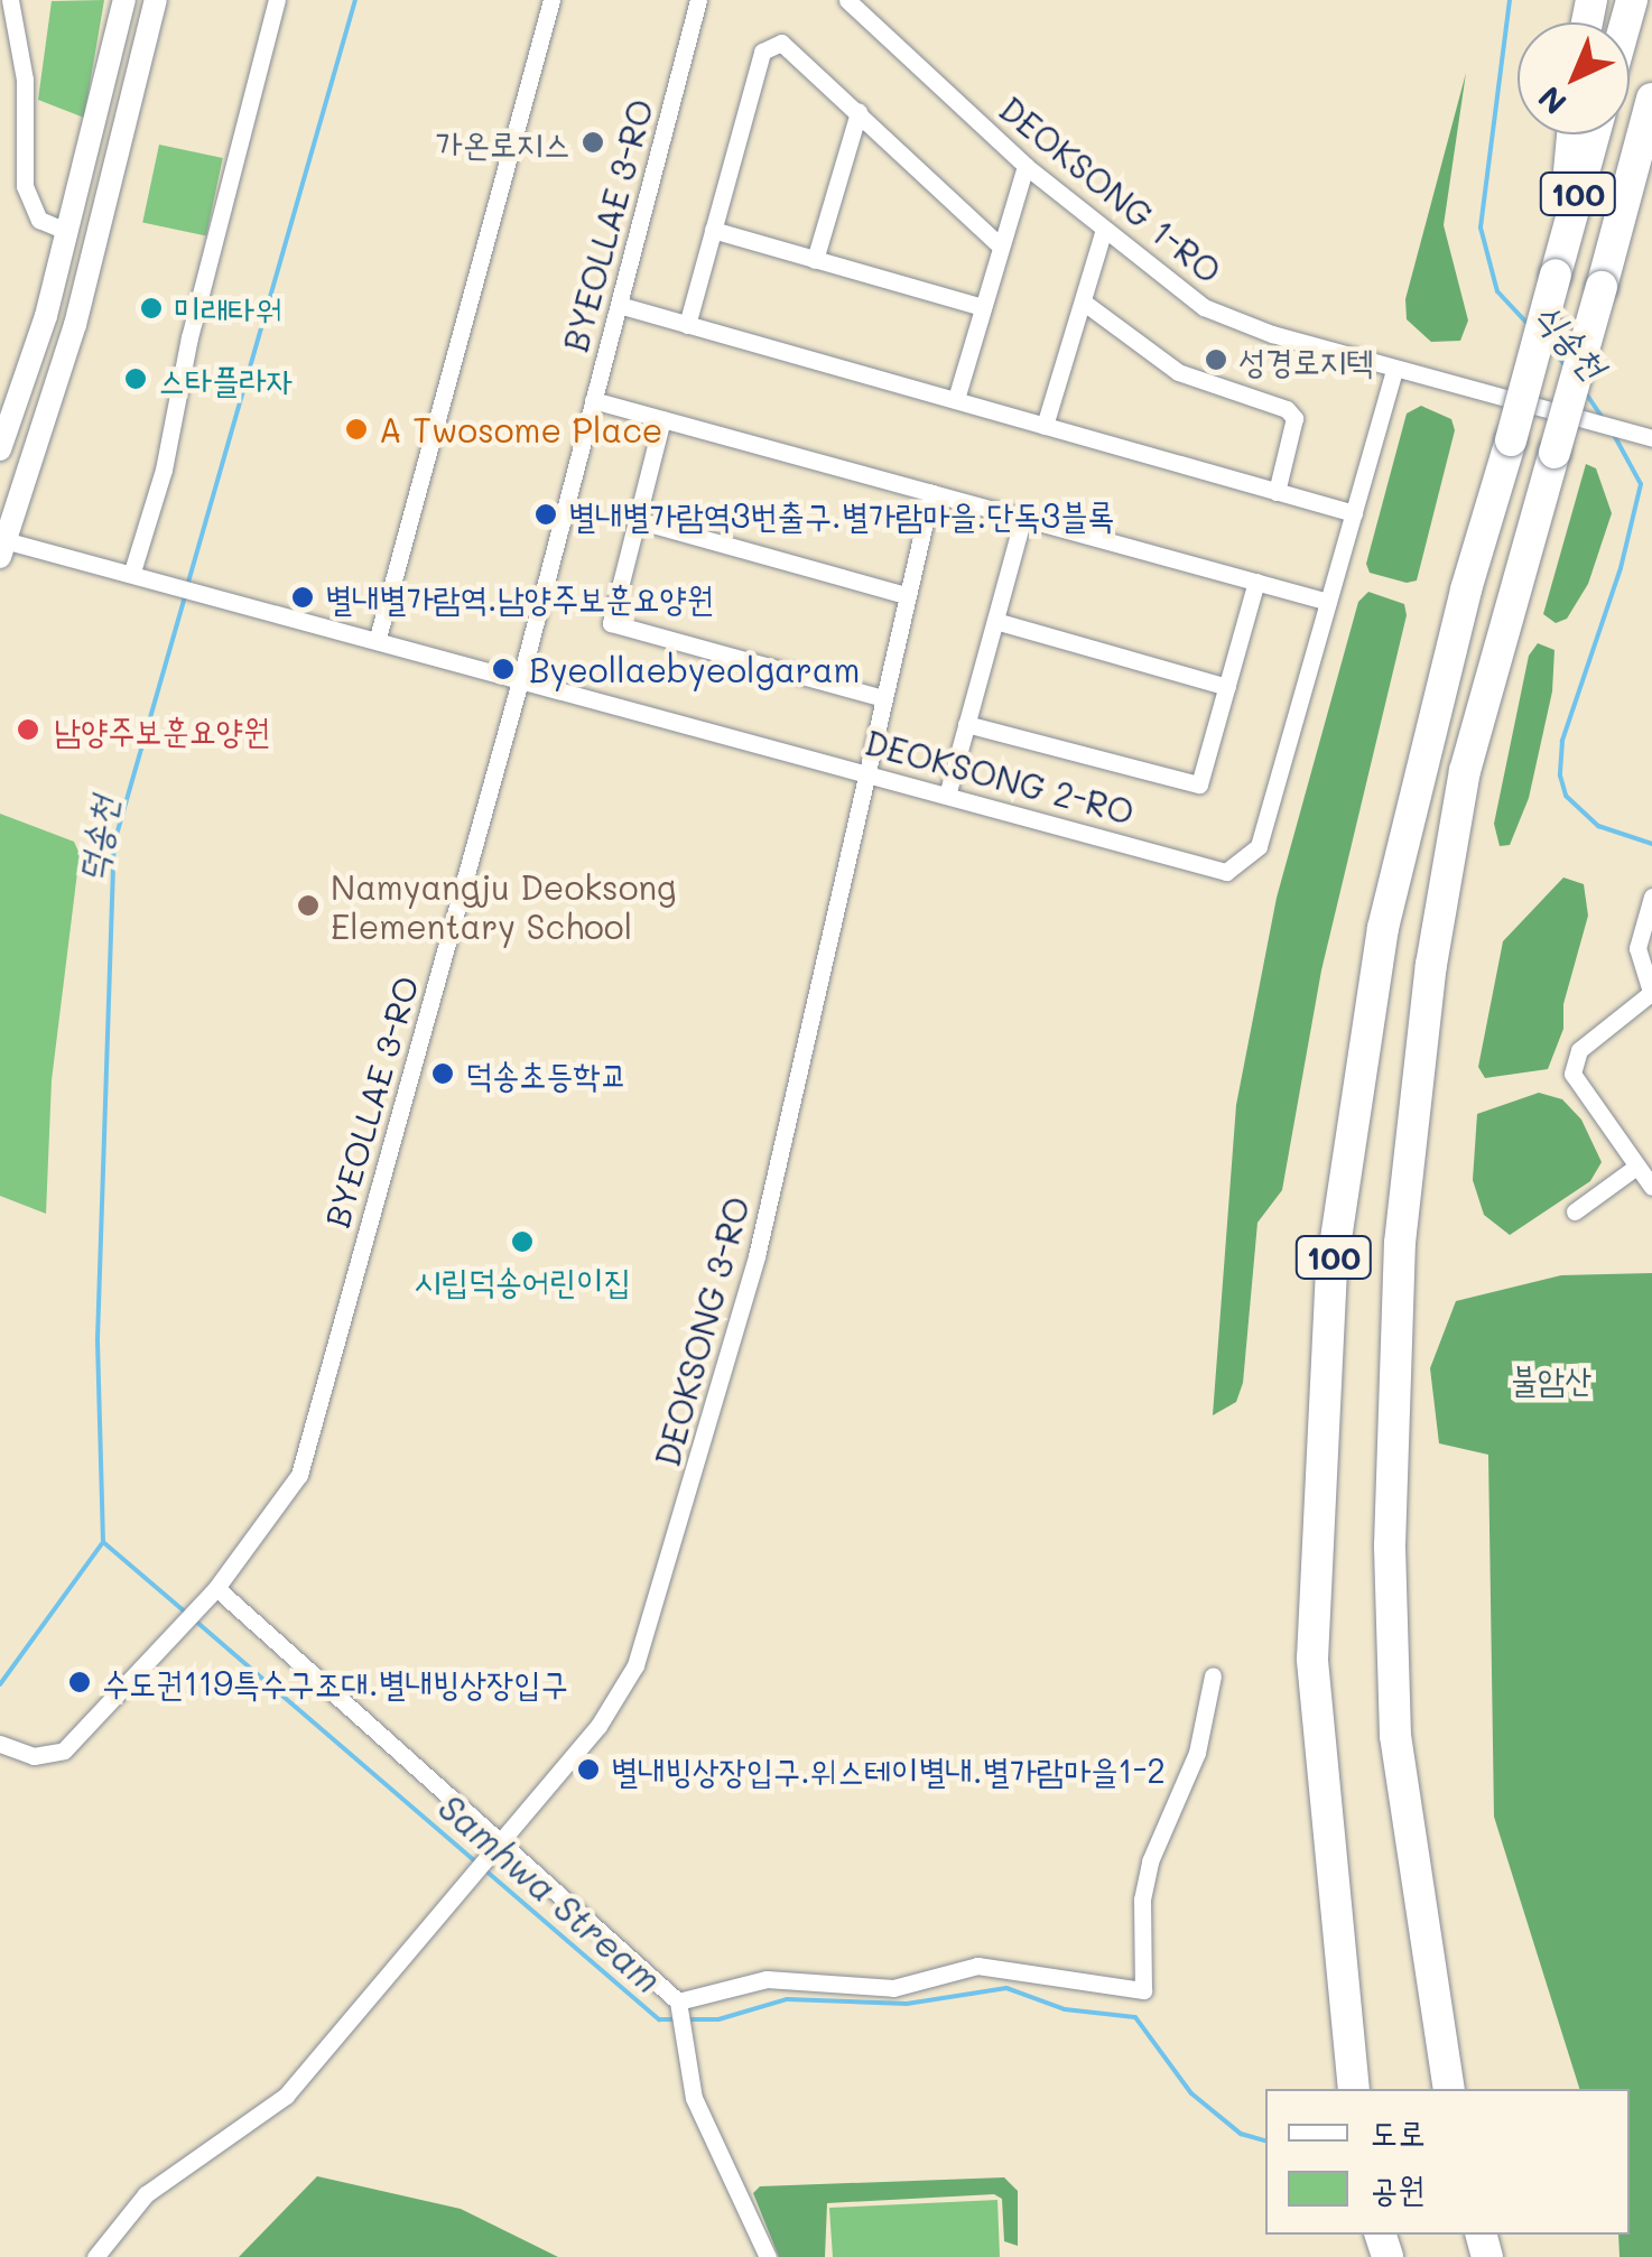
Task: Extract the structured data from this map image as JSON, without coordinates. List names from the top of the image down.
{
  "streets": {
    "highway": ["100"],
    "street": [
      "DEOKSONG 1-RO",
      "BYEOLLAE 3-RO",
      "DEOKSONG 2-RO",
      "DEOKSONG 3-RO"
    ]
  },
  "crossings": [
    ["DEOKSONG 1-RO", "DEOKSONG 2-RO"],
    ["BYEOLLAE 3-RO", "DEOKSONG 2-RO"],
    ["DEOKSONG 2-RO", "DEOKSONG 3-RO"]
  ],
  "water": ["식송천", "덕송천", "Samhwa Stream"],
  "parks": ["불암산"],
  "places": [
    "가온로지스",
    "미래타워",
    "성경로지텍",
    "스타플라자",
    "A Twosome Place",
    "별내별가람역3번출구.별가람마을.단독3블록",
    "별내별가람역.남양주보훈요양원",
    "Byeollaebyeolgaram",
    "남양주보훈요양원",
    "Namyangju Deoksong Elementary School",
    "덕송초등학교",
    "시립덕송어린이집",
    "수도권119특수구조대.별내빙상장입구",
    "별내빙상장입구.위스테이별내.별가람마을1-2"
  ],
  "legend": ["도로", "공원"],
  "north": "bottom left"
}
